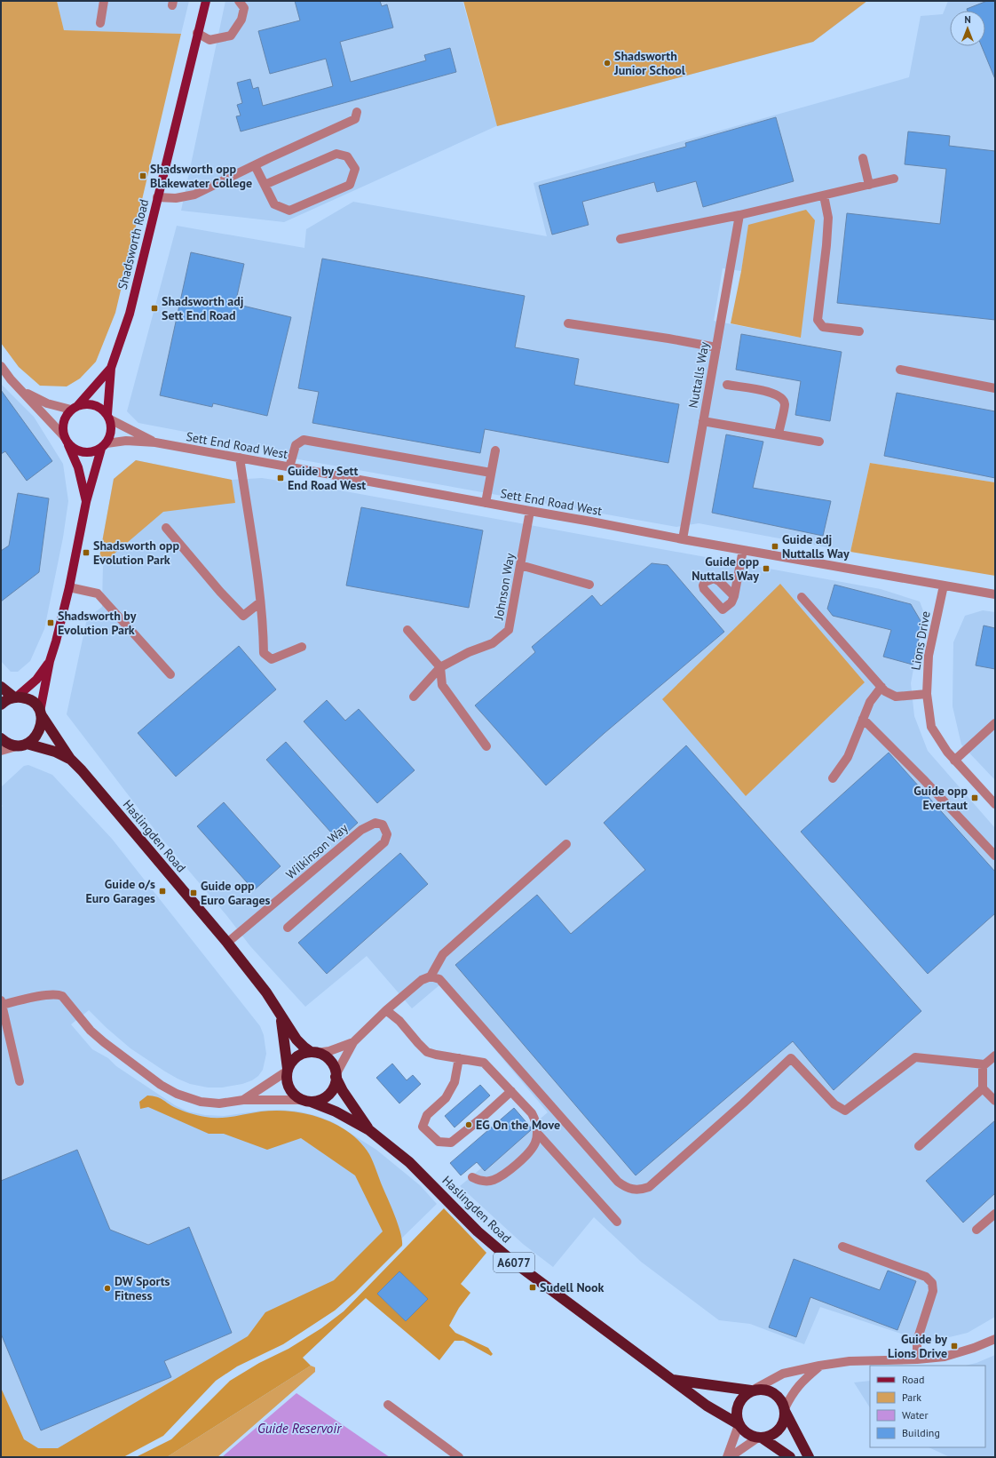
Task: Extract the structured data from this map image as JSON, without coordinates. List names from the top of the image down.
{
  "streets": {
    "highway": ["Haslingden Road", "A6077"],
    "main road": ["Shadsworth Road"],
    "street": [
      "Nuttalls Way",
      "Sett End Road West",
      "Johnson Way",
      "Lions Drive",
      "Wilkinson Way"
    ]
  },
  "crossings": [
    ["Shadsworth Road", "Sett End Road West"],
    ["Shadsworth Road", "Haslingden Road"],
    ["Shadsworth Road", "A6077"],
    ["Nuttalls Way", "Sett End Road West"],
    ["Sett End Road West", "Johnson Way"],
    ["Sett End Road West", "Lions Drive"],
    ["Haslingden Road", "Wilkinson Way"],
    ["Haslingden Road", "A6077"]
  ],
  "water": ["Guide Reservoir"],
  "places": {
    "other": ["Shadsworth Junior School", "EG On the Move", "DW Sports Fitness"],
    "transit": [
      "Shadsworth opp Blakewater College",
      "Shadsworth adj Sett End Road",
      "Guide by Sett End Road West",
      "Guide adj Nuttalls Way",
      "Shadsworth opp Evolution Park",
      "Guide opp Nuttalls Way",
      "Shadsworth by Evolution Park",
      "Guide opp Evertaut",
      "Guide o/s Euro Garages",
      "Guide opp Euro Garages",
      "Sudell Nook",
      "Guide by Lions Drive"
    ]
  },
  "legend": [
    "Road",
    "Park",
    "Water",
    "Building"
  ],
  "north": "top"
}
